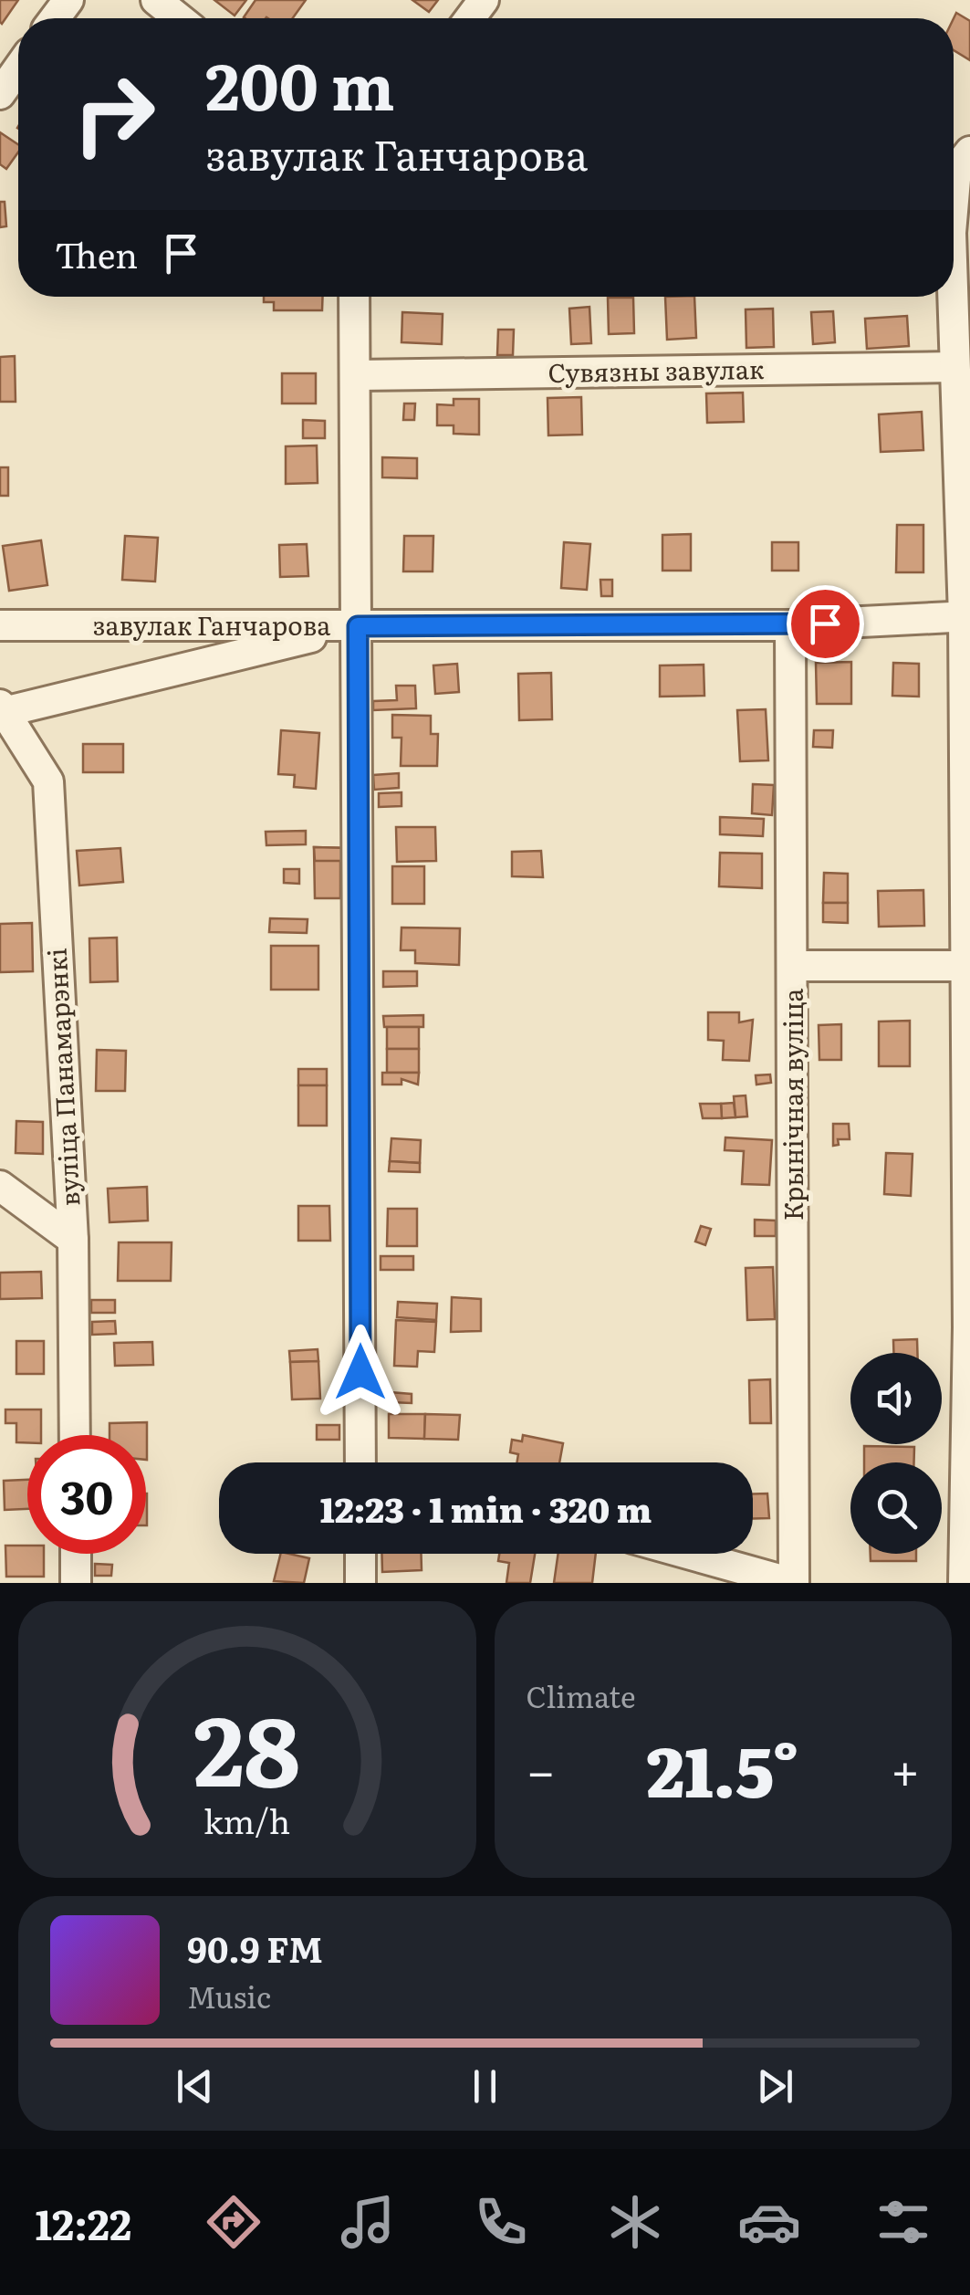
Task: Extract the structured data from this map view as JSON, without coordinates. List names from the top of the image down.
{
  "streets": {
    "street": [
      "Сувязны завулак",
      "завулак Ганчарова",
      "вуліца Панамарэнкі",
      "Крынічная вуліца"
    ]
  },
  "crossings": [
    ["завулак Ганчарова", "Крынічная вуліца"]
  ],
  "page": {
    "turn": ["200 m", "завулак Ганчарова"],
    "then": "Then",
    "limit": "30",
    "trip": "12:23 · 1 min · 320 m",
    "tile": "Climate",
    "heat": ["−", "21.5°", "+"],
    "song": ["90.9 FM", "Music"],
    "tabs": "12:22",
    "gauge": ["28", "km/h"]
  }
}
